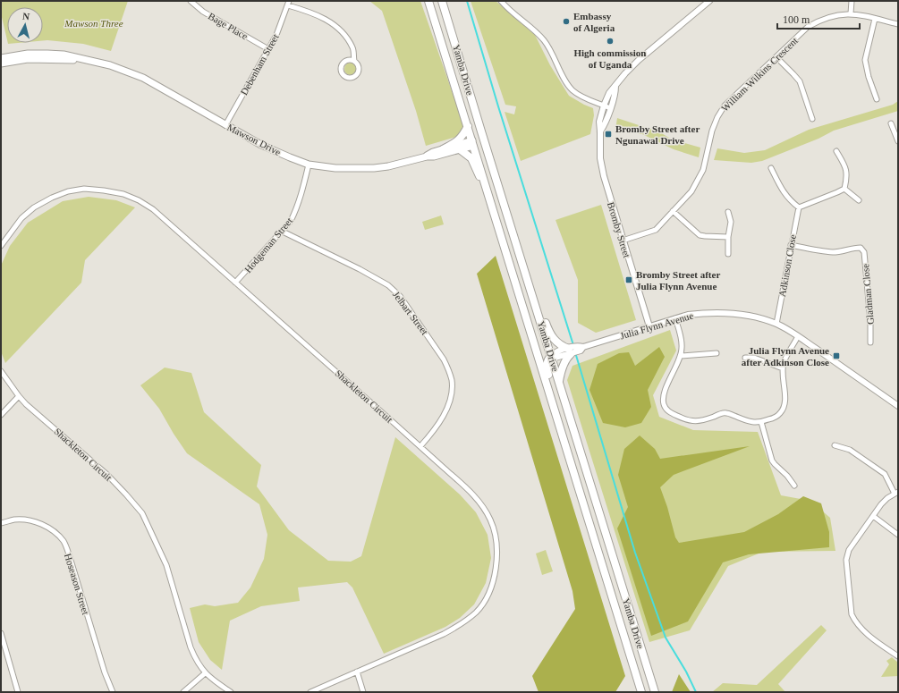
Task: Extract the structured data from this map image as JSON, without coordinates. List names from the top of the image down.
{
  "streets": {
    "main road": ["Yamba Drive", "Mawson Drive"],
    "street": [
      "Bage Place",
      "Debenham Street",
      "William Wilkins Crescent",
      "Bromby Street",
      "Hodgeman Street",
      "Adkinson Close",
      "Gladman Close",
      "Jelbart Street",
      "Julia Flynn Avenue",
      "Shackleton Circuit",
      "Hoseason Street"
    ]
  },
  "crossings": [
    ["Bage Place", "Debenham Street"],
    ["Debenham Street", "Mawson Drive"],
    ["Yamba Drive", "Mawson Drive"],
    ["Yamba Drive", "Julia Flynn Avenue"],
    ["William Wilkins Crescent", "Bromby Street"],
    ["Mawson Drive", "Hodgeman Street"],
    ["Bromby Street", "Julia Flynn Avenue"],
    ["Hodgeman Street", "Jelbart Street"],
    ["Hodgeman Street", "Shackleton Circuit"],
    ["Adkinson Close", "Gladman Close"],
    ["Adkinson Close", "Julia Flynn Avenue"],
    ["Jelbart Street", "Shackleton Circuit"]
  ],
  "parks": ["Mawson Three"],
  "places": {
    "other": ["Embassy of Algeria", "High commission of Uganda"],
    "transit": ["Bromby Street after Ngunawal Drive", "Bromby Street after Julia Flynn Avenue", "Julia Flynn Avenue after Adkinson Close"]
  },
  "scale_bar": "100 m",
  "north": "top"
}
